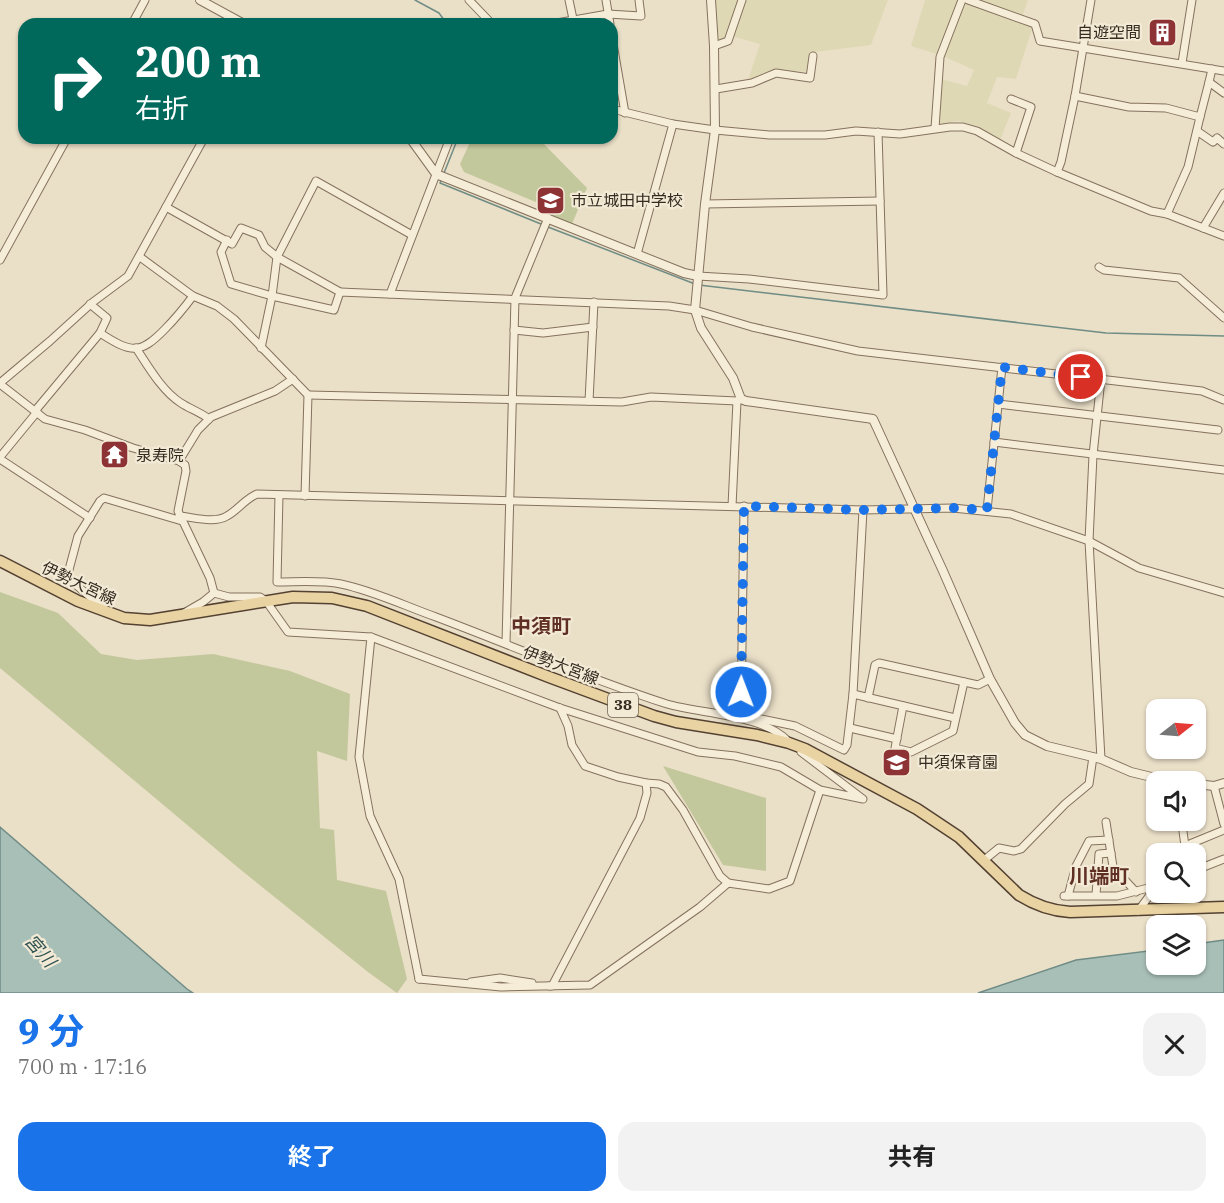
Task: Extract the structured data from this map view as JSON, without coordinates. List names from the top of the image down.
{
  "streets": {
    "main road": ["伊勢大宮線", "38"]
  },
  "districts": ["中須町", "川端町"],
  "water": ["宮川"],
  "places": {
    "building": ["自遊空間"],
    "school or university": ["市立城田中学校", "中須保育園"],
    "temple": ["泉寿院"]
  },
  "north": "right",
  "page": {
    "turn": ["200 m", "右折"],
    "heading": ["9 分", "700 m · 17:16"],
    "buttons": ["終了", "共有"]
  }
}
